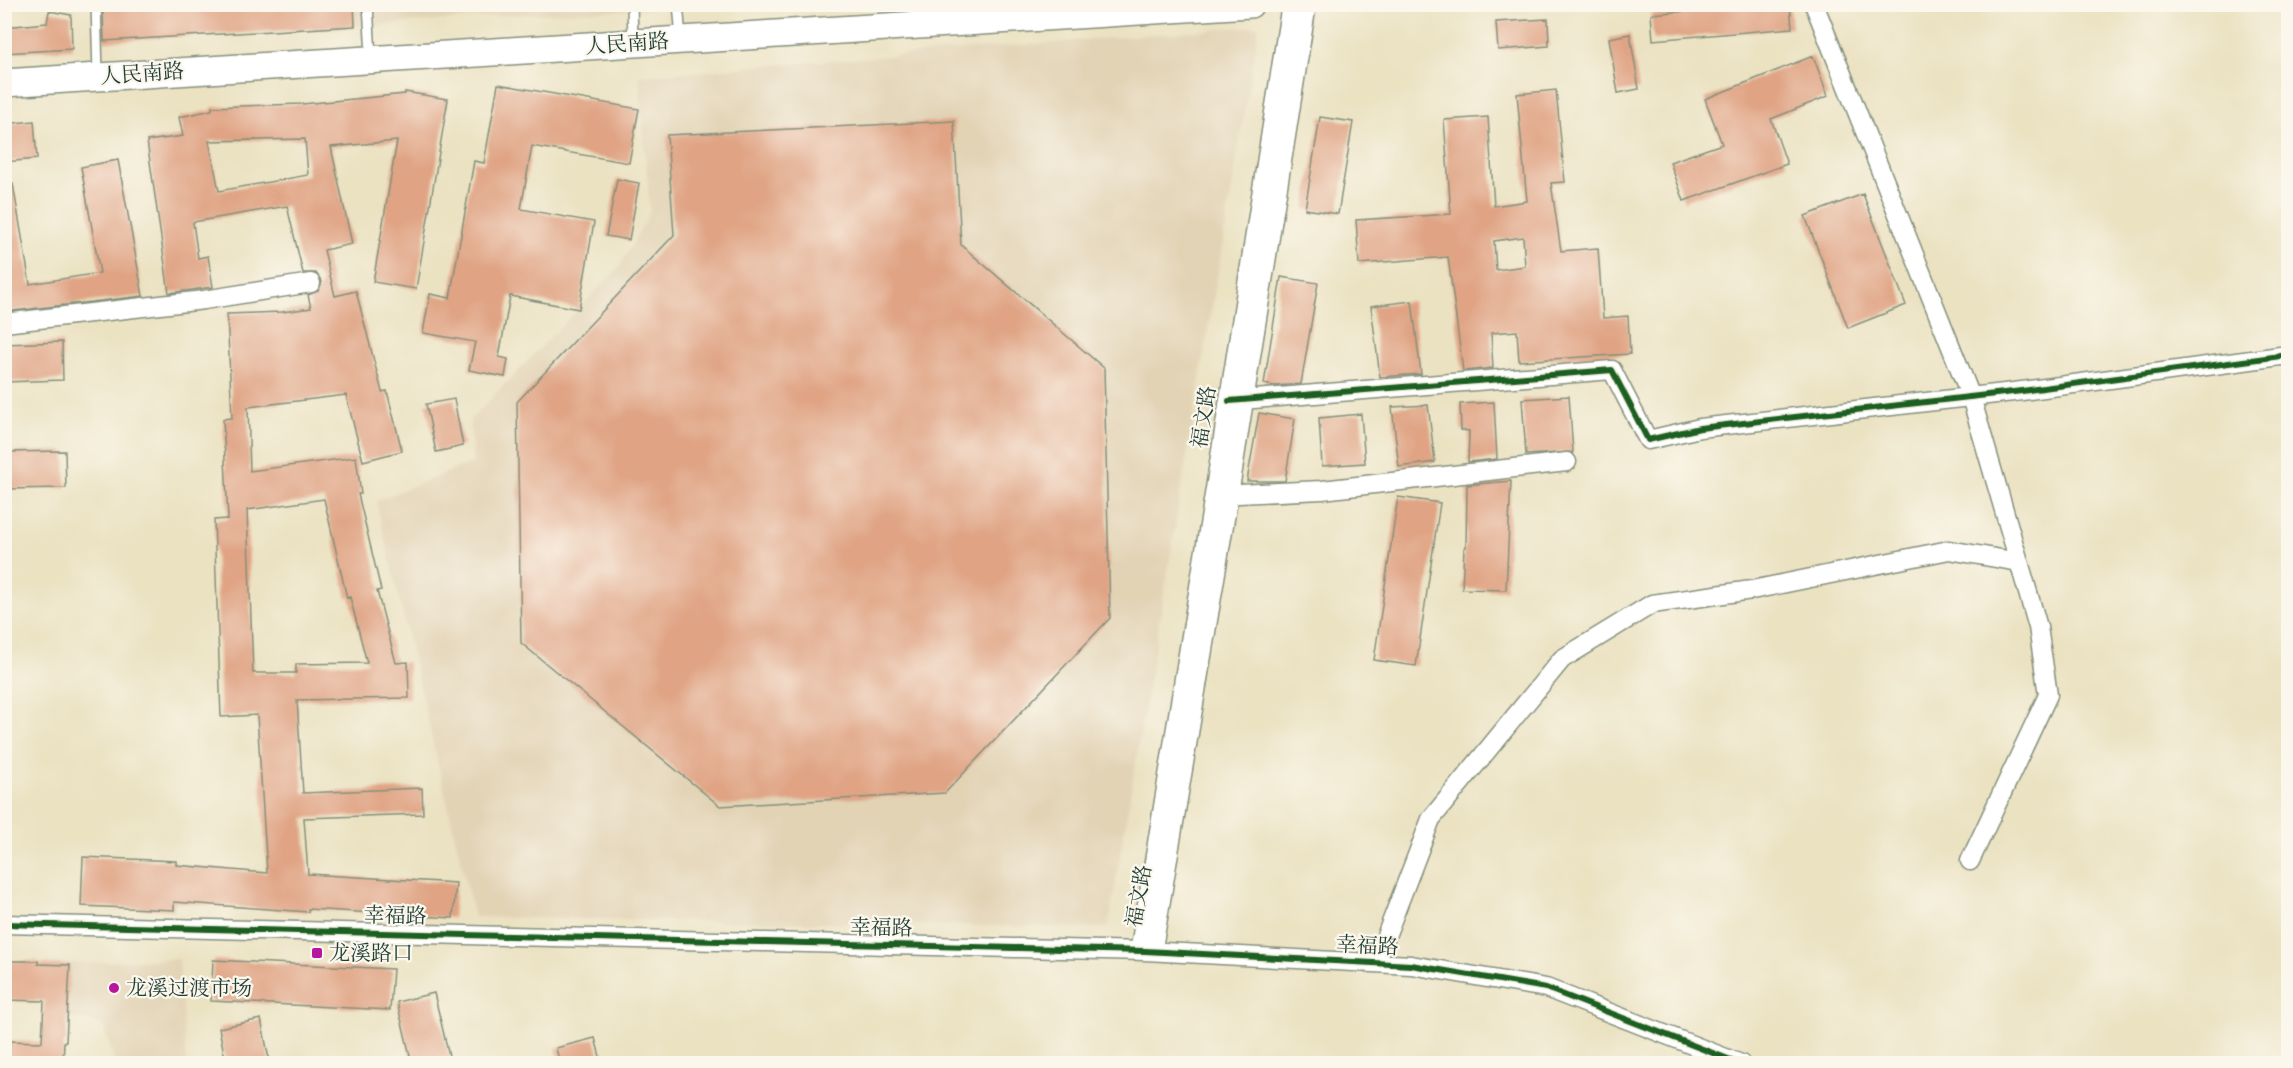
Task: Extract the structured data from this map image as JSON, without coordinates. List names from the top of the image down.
{
  "streets": {
    "main road": ["人民南路"],
    "street": ["福文路", "幸福路"]
  },
  "crossings": [
    ["福文路", "幸福路"]
  ],
  "places": {
    "transit": ["龙溪路口"],
    "other": ["龙溪过渡市场"]
  }
}
